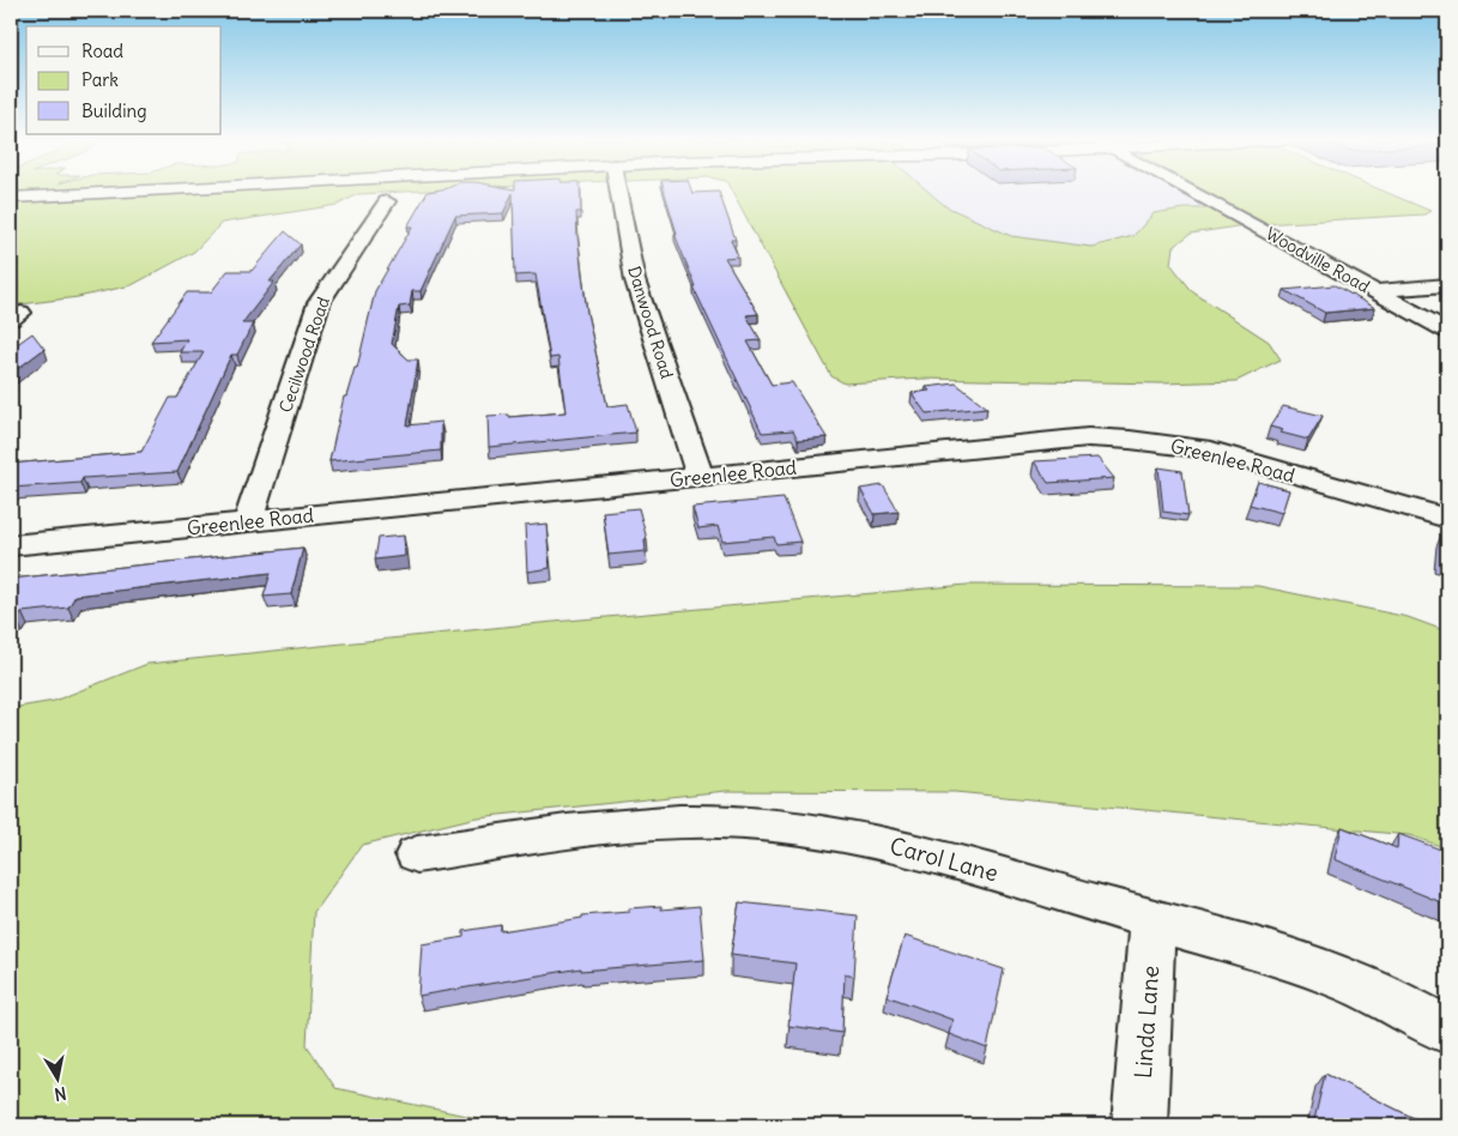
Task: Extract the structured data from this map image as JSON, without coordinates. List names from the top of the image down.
{
  "streets": {
    "street": [
      "Woodville Road",
      "Danwood Road",
      "Cecilwood Road",
      "Greenlee Road",
      "Carol Lane",
      "Linda Lane"
    ]
  },
  "crossings": [
    ["Danwood Road", "Greenlee Road"],
    ["Cecilwood Road", "Greenlee Road"],
    ["Carol Lane", "Linda Lane"]
  ],
  "legend": ["Road", "Park", "Building"],
  "north": "bottom"
}
